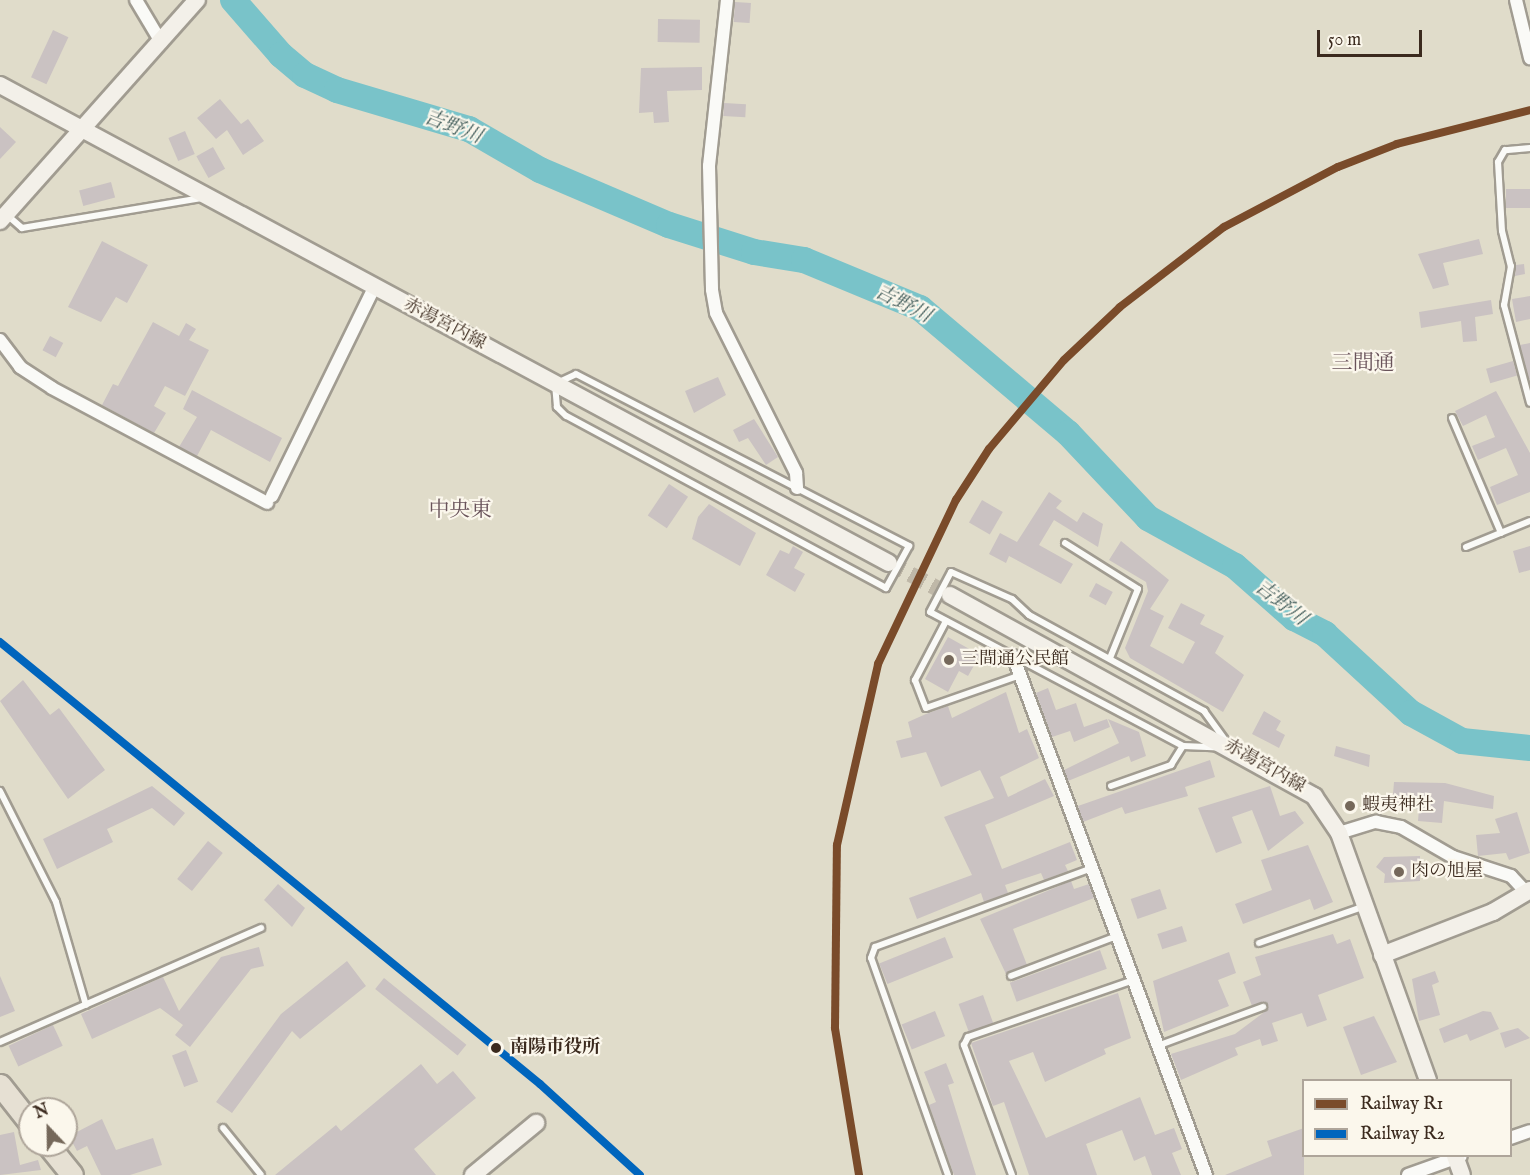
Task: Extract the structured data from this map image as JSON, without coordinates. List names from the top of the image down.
{
  "streets": {
    "main road": ["赤湯宮内線"]
  },
  "districts": ["三間通", "中央東"],
  "water": ["吉野川"],
  "places": [
    "三間通公民館",
    "蝦夷神社",
    "肉の旭屋",
    "南陽市役所"
  ],
  "lines": ["rail line R1", "rail line R2"],
  "legend": ["Railway R1", "Railway R2"],
  "scale_bar": "50 m",
  "north": "top"
}
